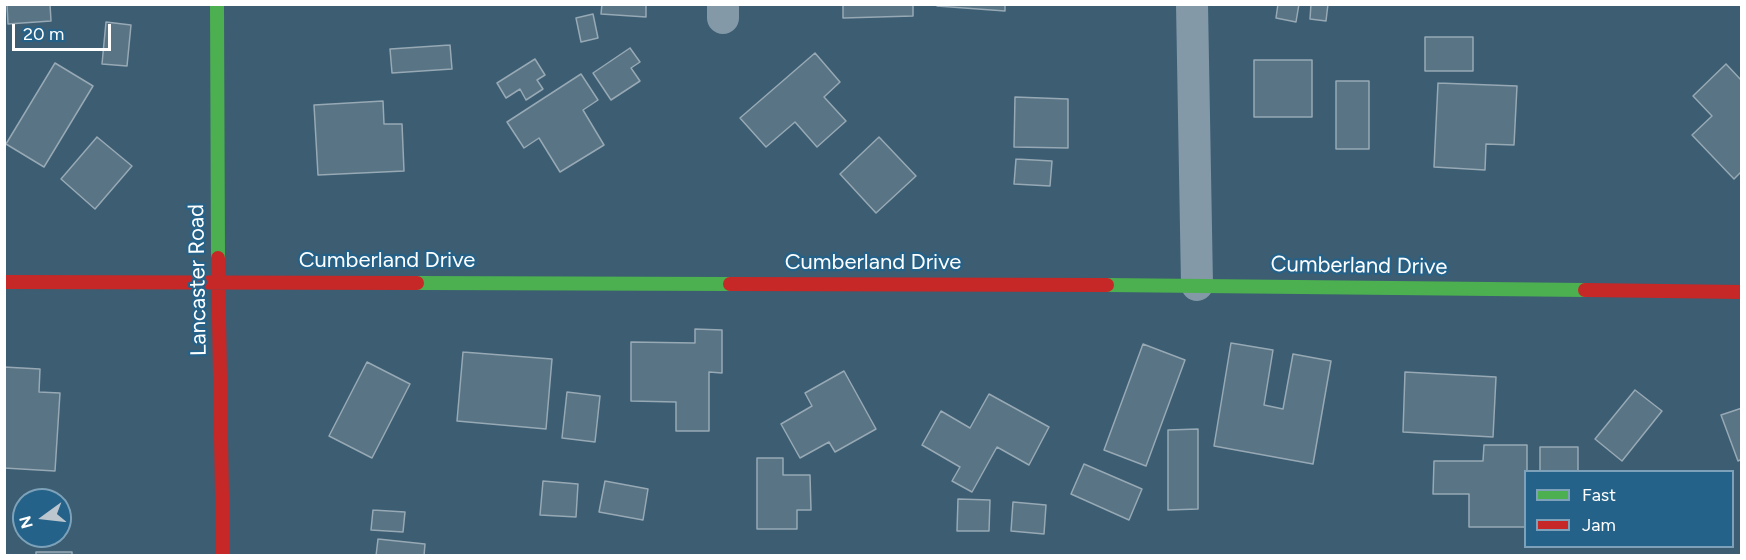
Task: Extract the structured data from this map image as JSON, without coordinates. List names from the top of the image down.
{
  "streets": {
    "street": ["Cumberland Drive", "Lancaster Road"]
  },
  "crossings": [
    ["Cumberland Drive", "Lancaster Road"]
  ],
  "legend": ["Fast", "Jam"],
  "scale_bar": "20 m",
  "north": "left"
}
